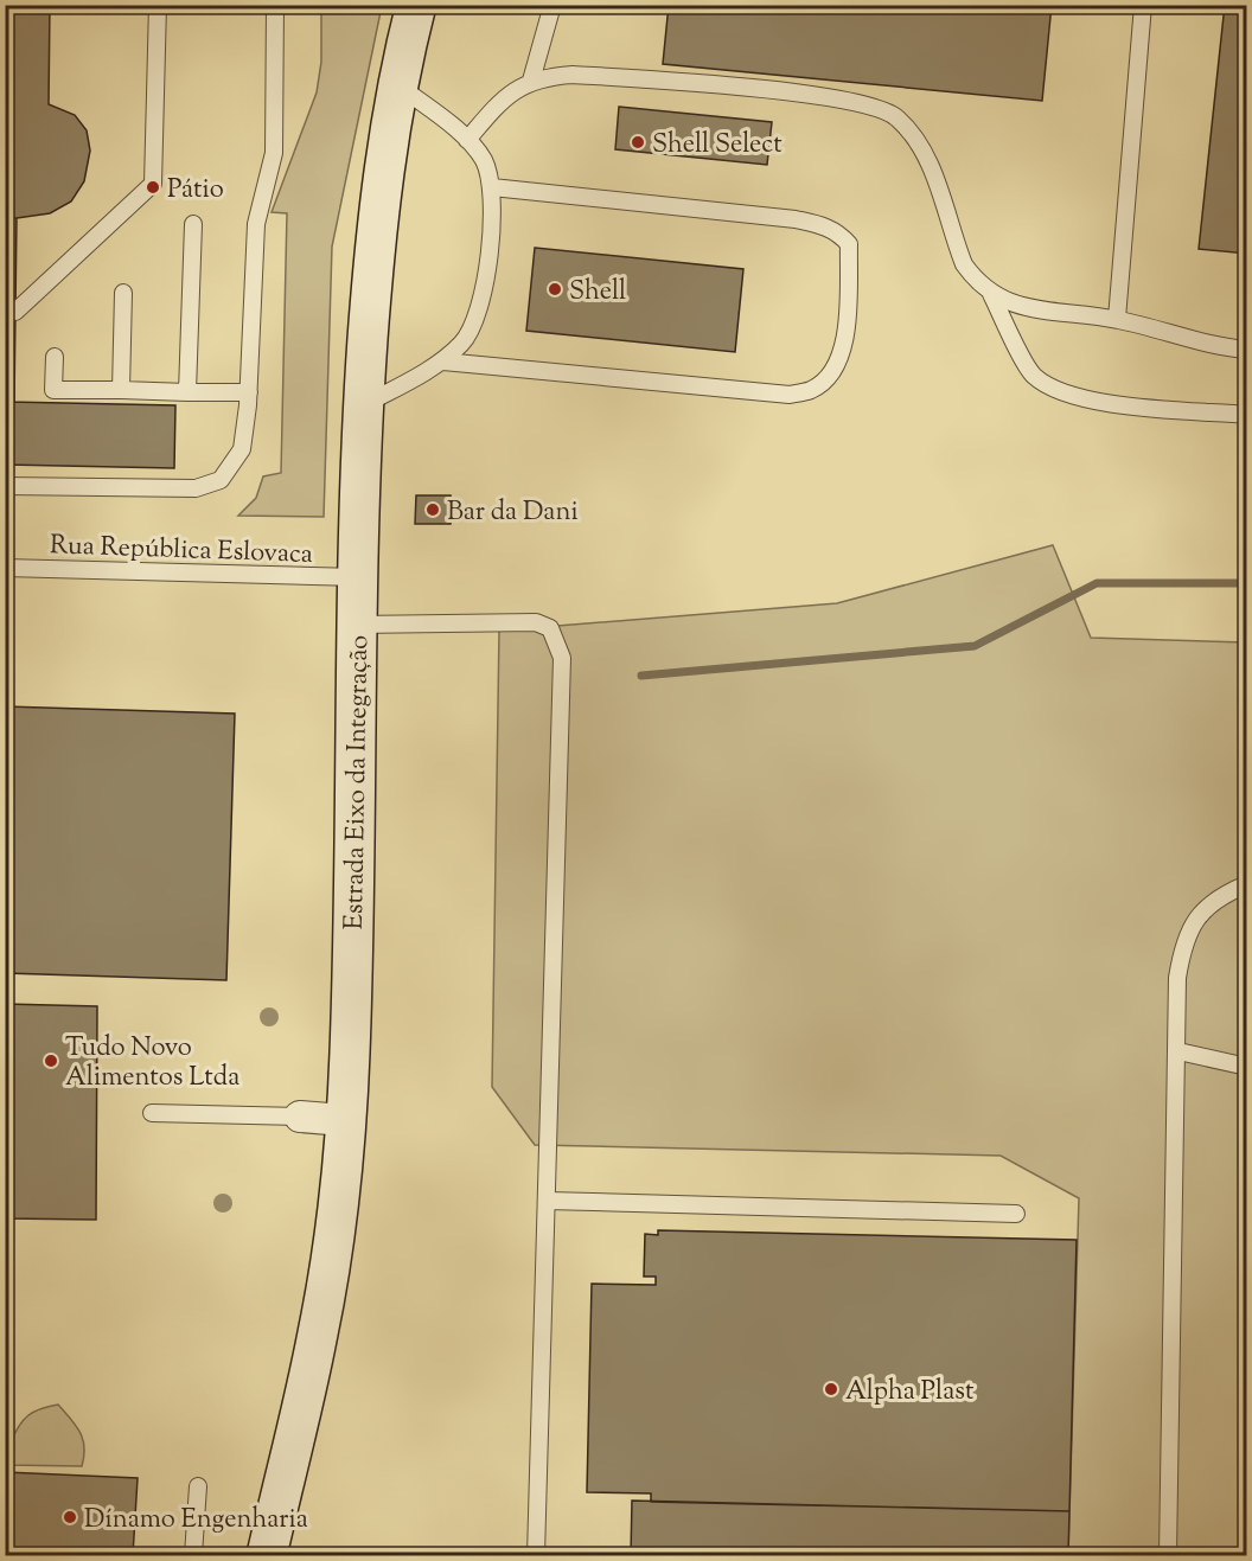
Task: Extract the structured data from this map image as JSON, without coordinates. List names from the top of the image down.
{
  "streets": {
    "main road": ["Estrada Eixo da Integração"],
    "lane": ["Rua República Eslovaca"]
  },
  "crossings": [
    ["Rua República Eslovaca", "Estrada Eixo da Integração"]
  ],
  "places": [
    "Shell Select",
    "Pátio",
    "Shell",
    "Bar da Dani",
    "Tudo Novo Alimentos Ltda",
    "Alpha Plast",
    "Dínamo Engenharia"
  ]
}
